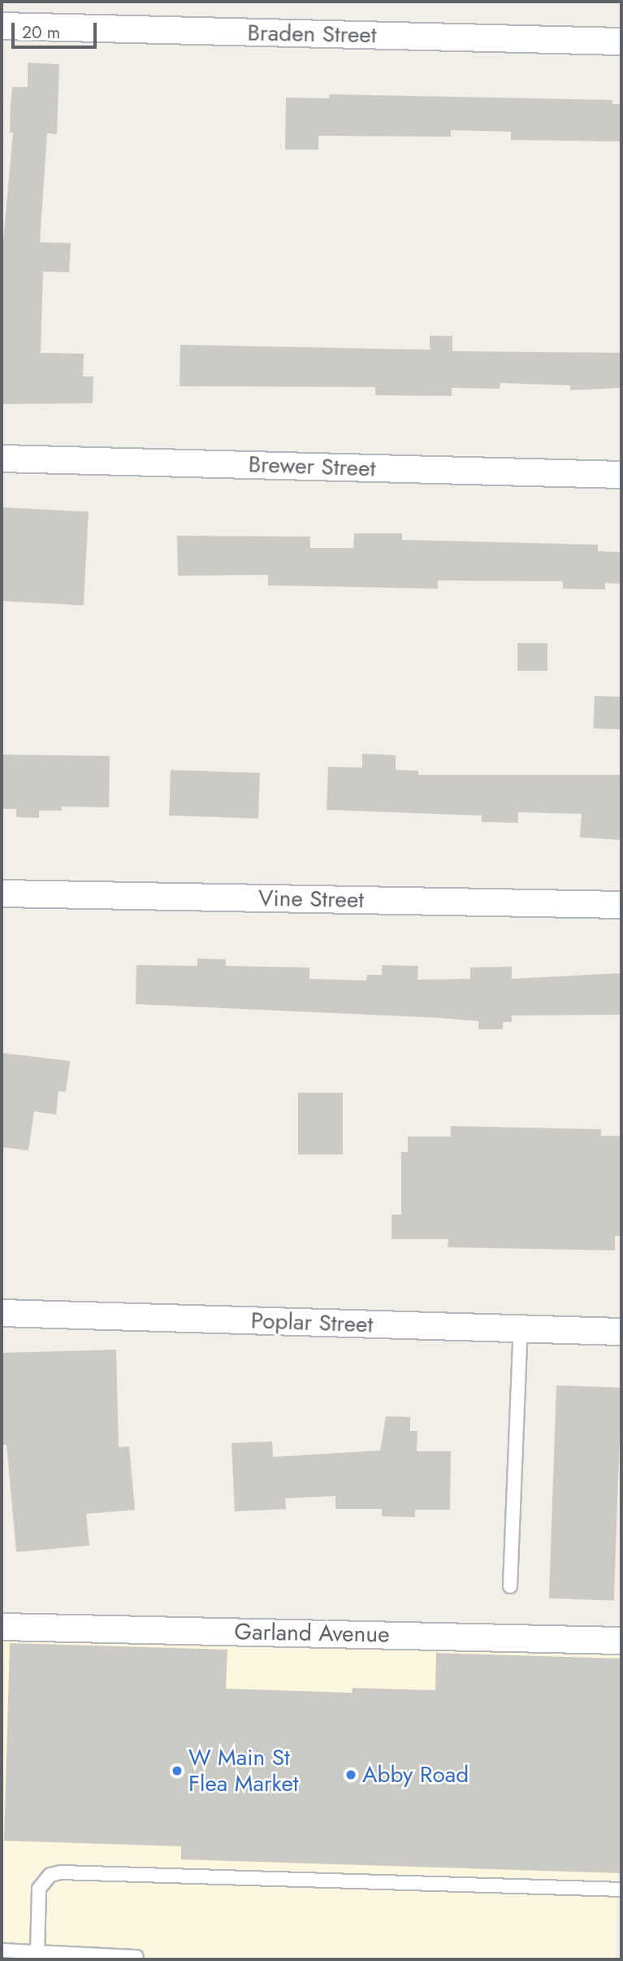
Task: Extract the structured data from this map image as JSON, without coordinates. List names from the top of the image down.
{
  "streets": {
    "street": [
      "Braden Street",
      "Brewer Street",
      "Vine Street",
      "Poplar Street",
      "Garland Avenue"
    ]
  },
  "places": ["W Main St Flea Market", "Abby Road"],
  "scale_bar": "20 m"
}
